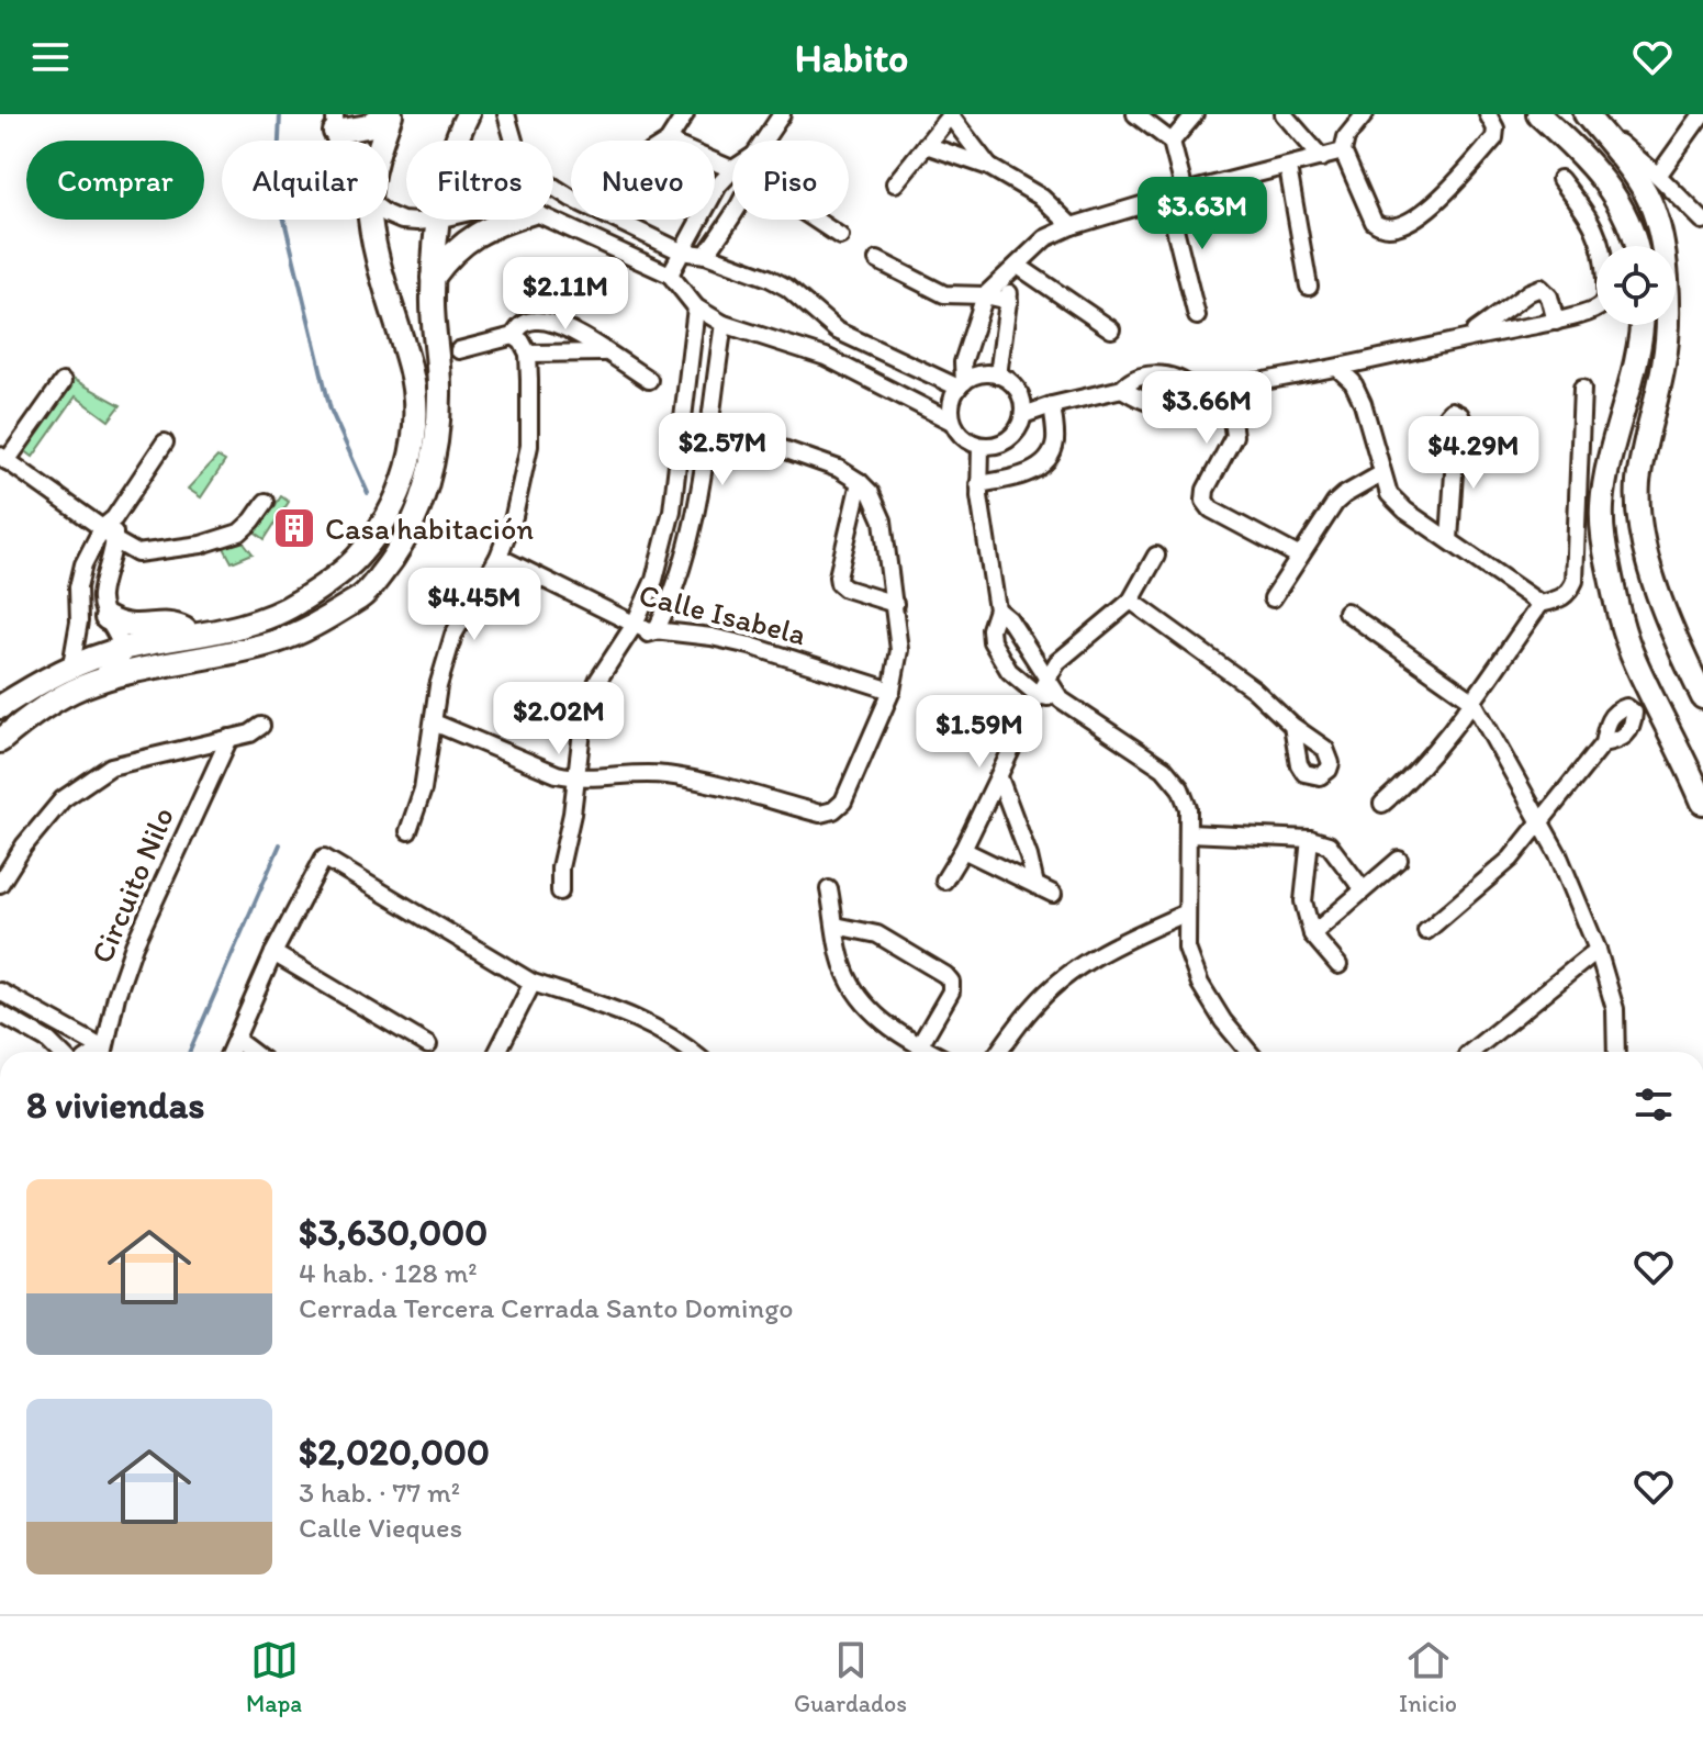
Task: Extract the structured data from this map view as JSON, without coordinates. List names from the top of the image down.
{
  "streets": {
    "street": ["Calle Isabela", "Circuito Nilo"]
  },
  "places": {
    "building": ["Casa habitación"]
  },
  "page": {
    "header": "Habito",
    "chip": [
      "Comprar",
      "Alquilar",
      "Filtros",
      "Nuevo",
      "Piso"
    ],
    "price": [
      "$3.63M",
      "$2.11M",
      "$3.66M",
      "$2.57M",
      "$4.29M",
      "$4.45M",
      "$2.02M",
      "$1.59M"
    ],
    "heading": "8 viviendas",
    "list": [
      {
        "name": "$3,630,000",
        "note": "4 hab. · 128 m² · Cerrada Tercera Cerrada Santo Domingo"
      },
      {
        "name": "$2,020,000",
        "note": "3 hab. · 77 m² · Calle Vieques"
      }
    ],
    "tabs": ["Mapa", "Guardados", "Inicio"]
  }
}
